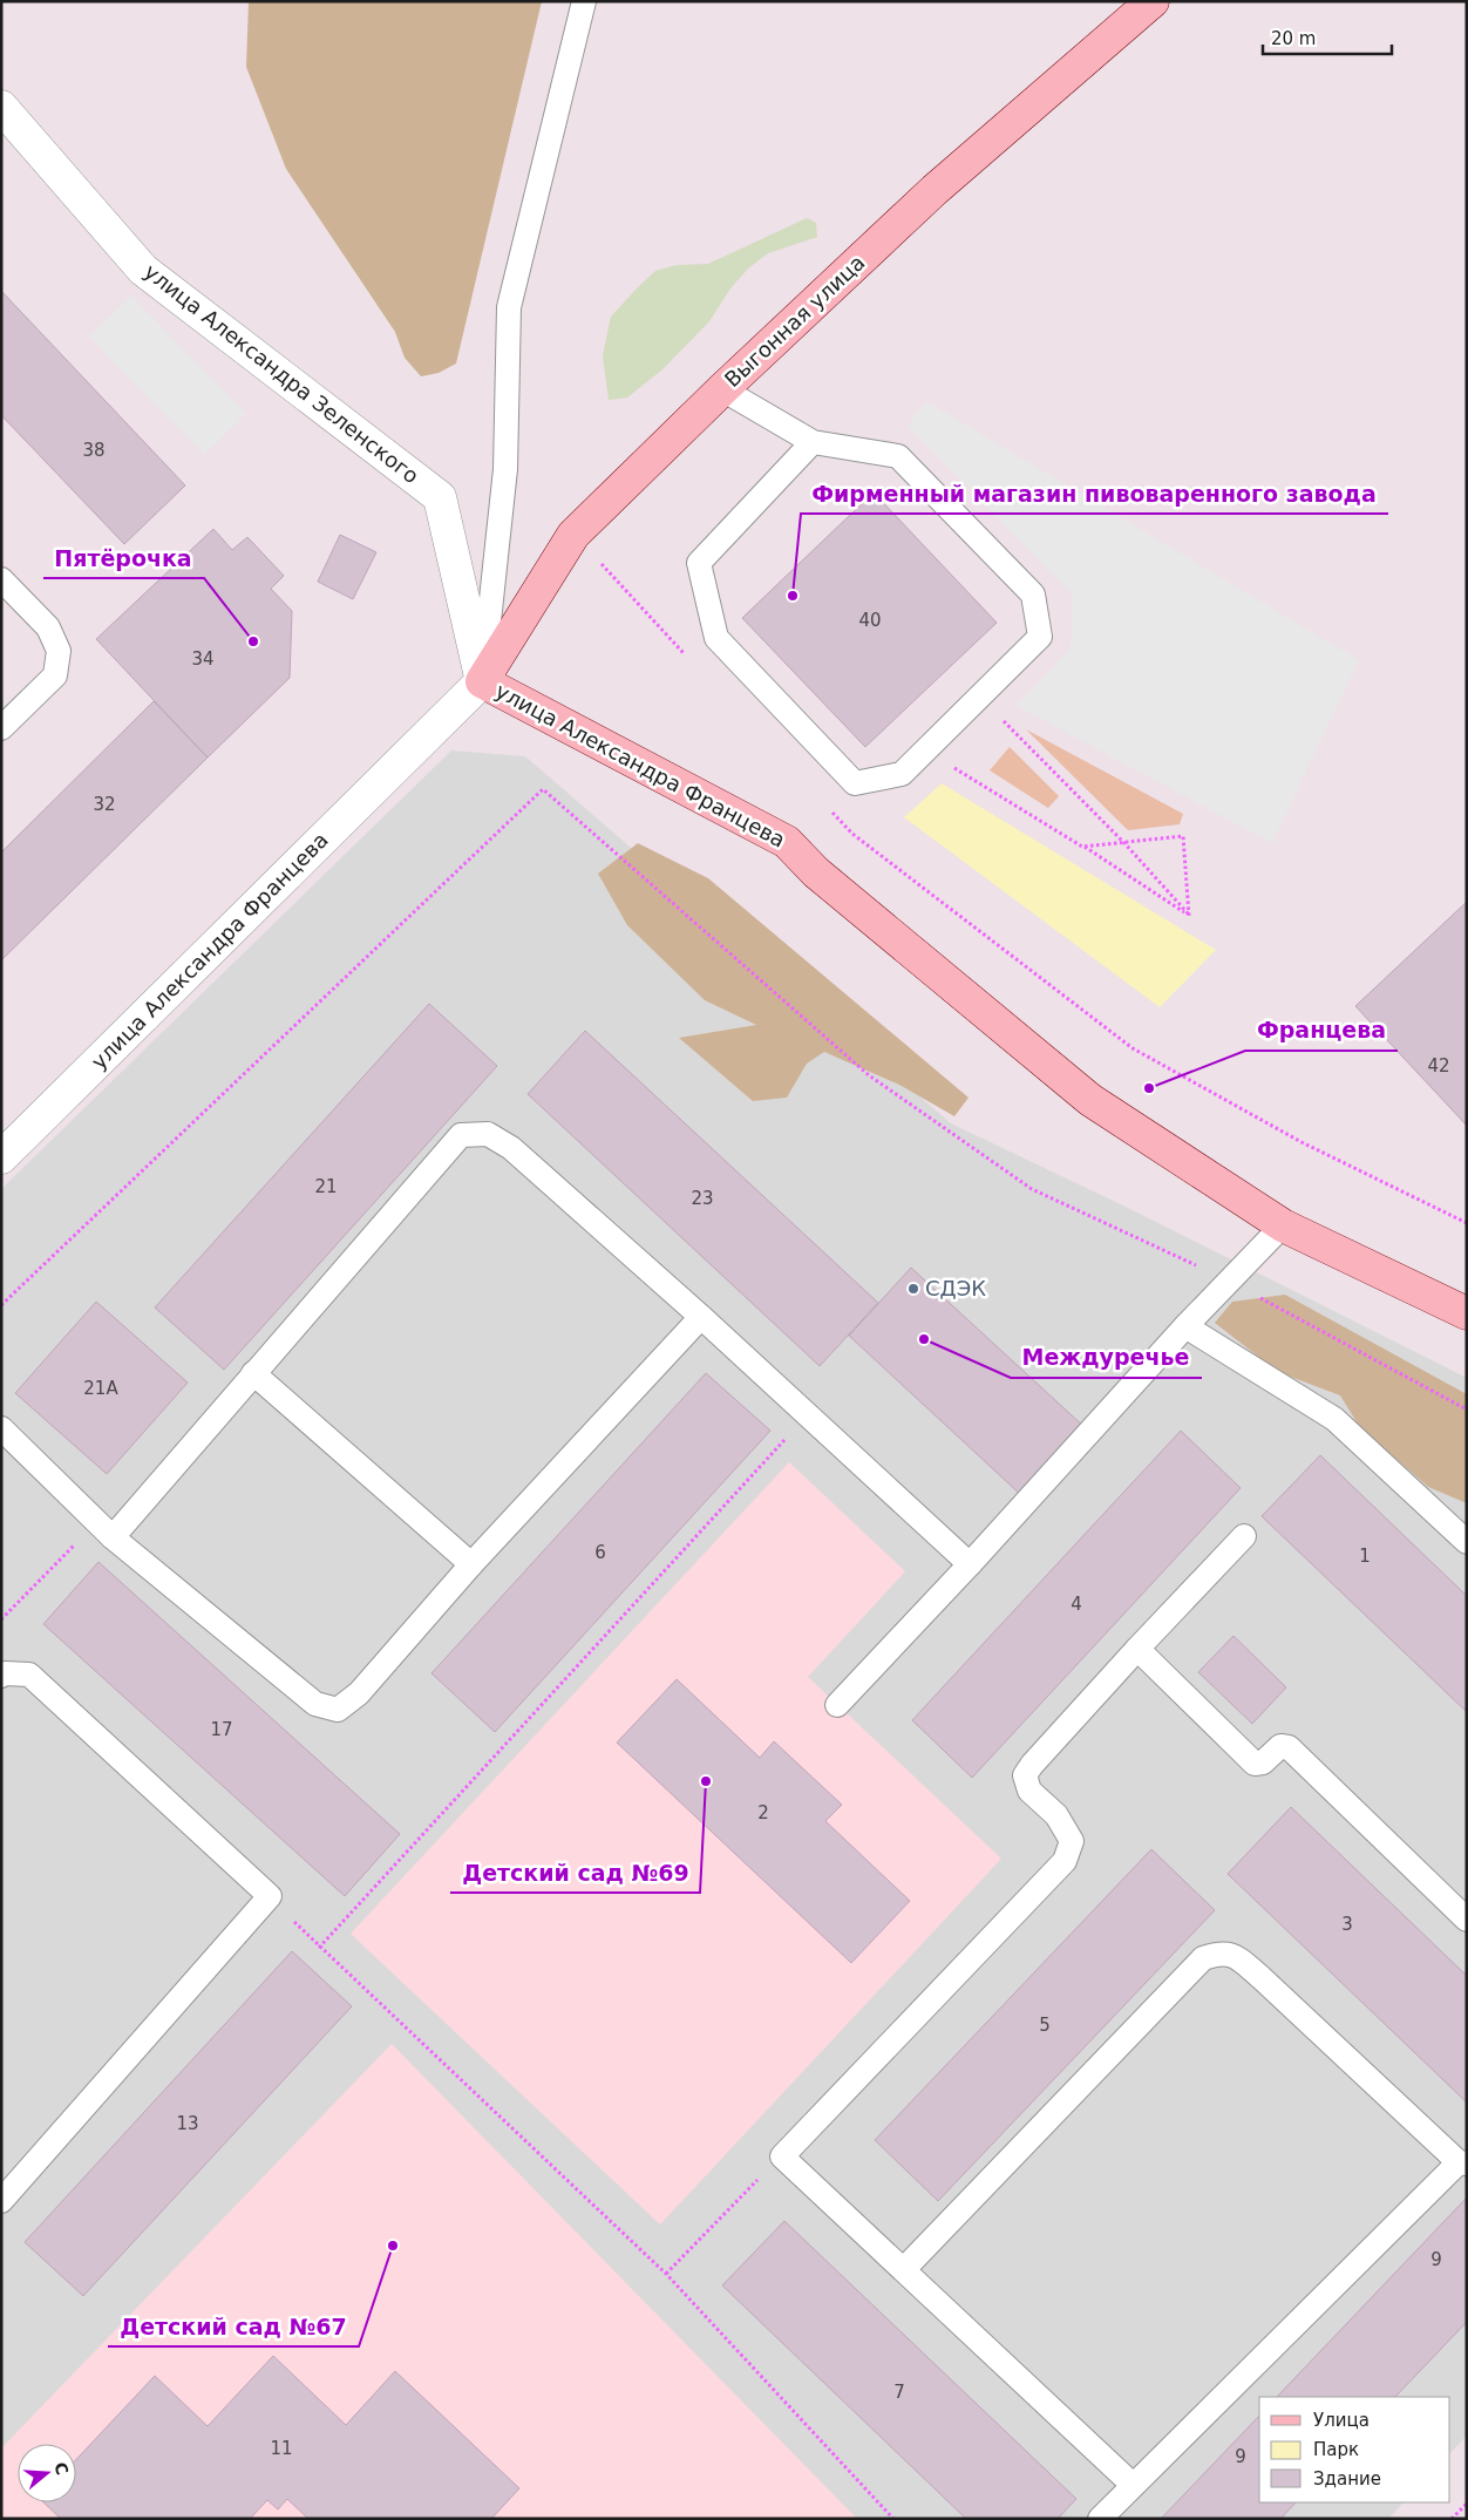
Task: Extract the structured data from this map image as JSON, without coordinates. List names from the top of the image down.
{
  "streets": {
    "street": ["Выгонная улица", "улица Александра Зеленского", "улица Александра Францева"]
  },
  "crossings": [
    ["Выгонная улица", "улица Александра Зеленского"],
    ["Выгонная улица", "улица Александра Францева"],
    ["улица Александра Зеленского", "улица Александра Францева"]
  ],
  "places": [
    "Фирменный магазин пивоваренного завода",
    "Пятёрочка",
    "Францева",
    "СДЭК",
    "Междуречье",
    "Детский сад №69",
    "Детский сад №67"
  ],
  "house_numbers": [
    "38",
    "40",
    "34",
    "32",
    "42",
    "21",
    "23",
    "21А",
    "6",
    "1",
    "4",
    "17",
    "2",
    "3",
    "5",
    "13",
    "9",
    "7",
    "11",
    "9"
  ],
  "legend": ["Улица", "Парк", "Здание"],
  "scale_bar": "20 m",
  "north": "right"
}
